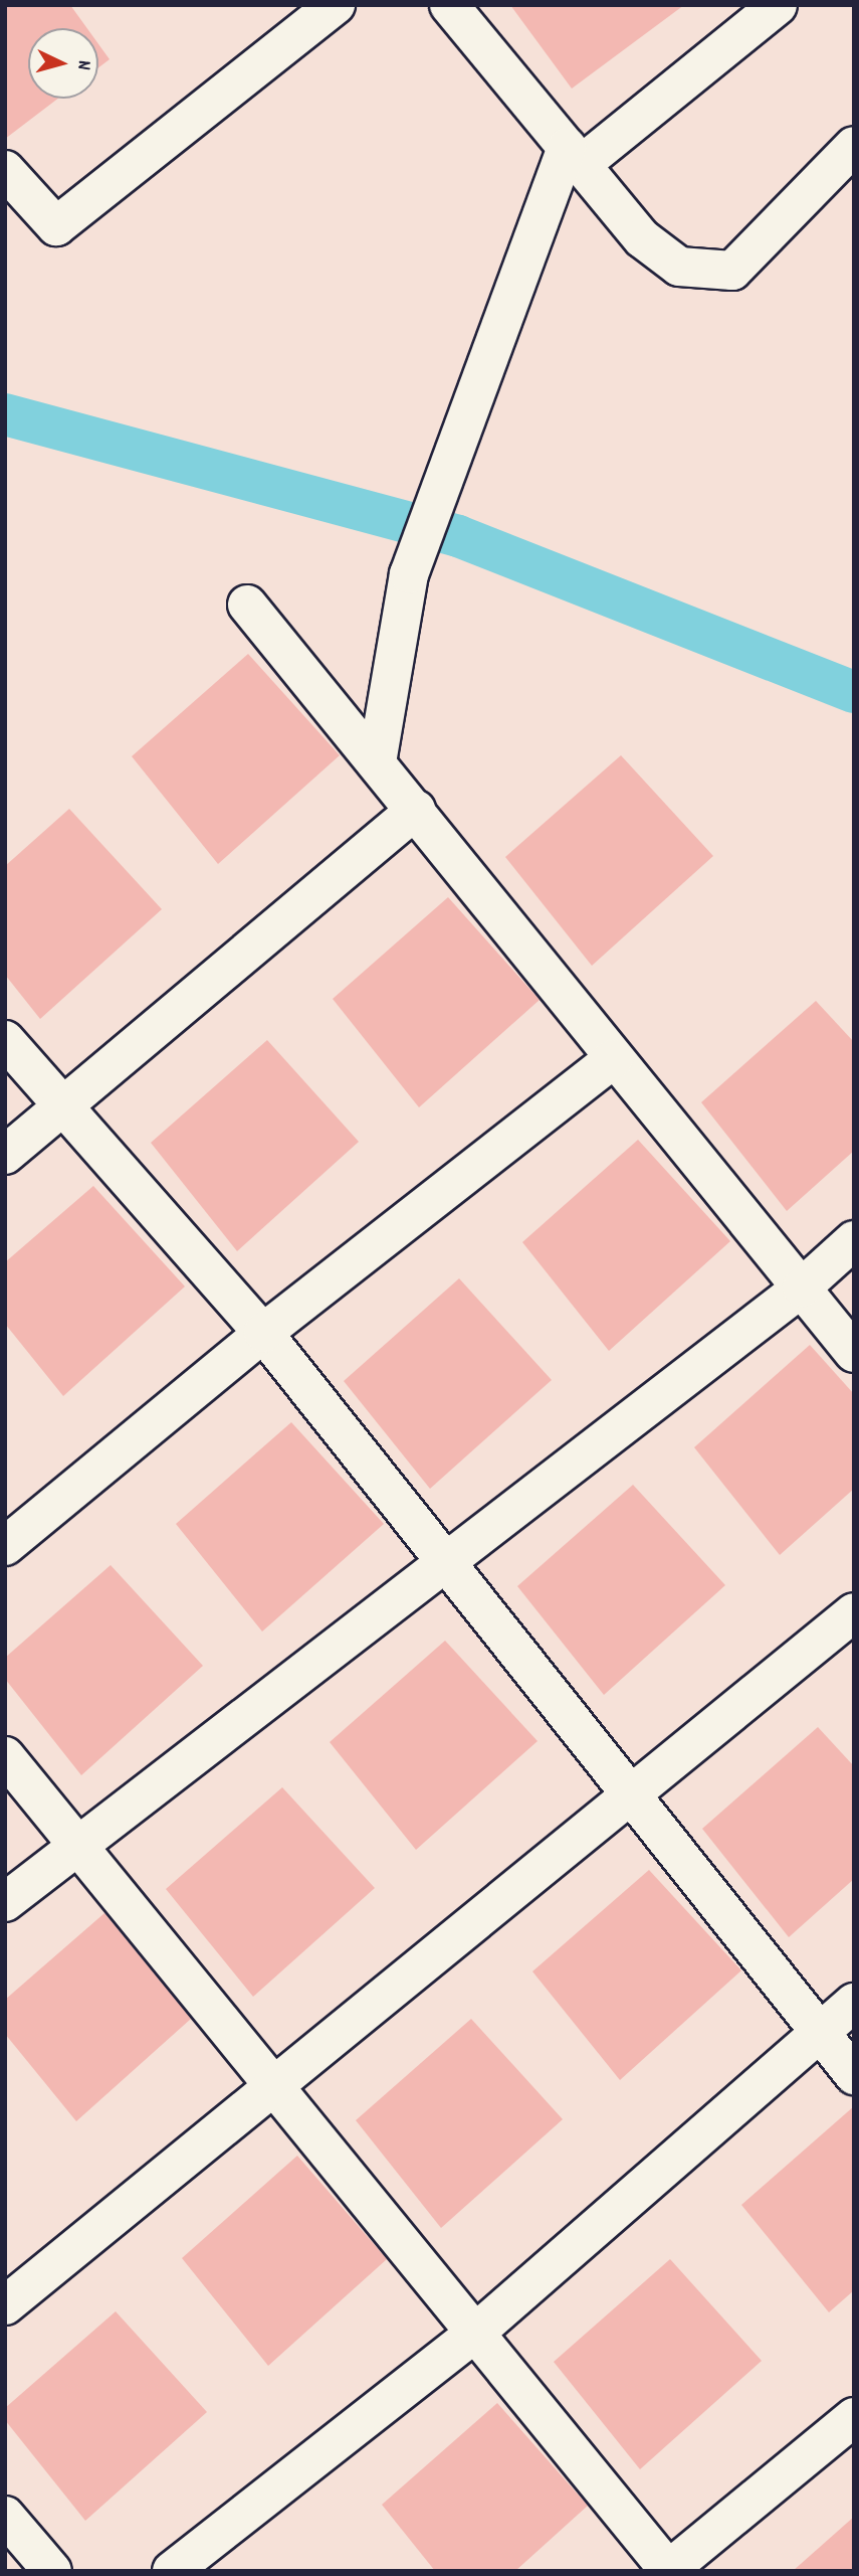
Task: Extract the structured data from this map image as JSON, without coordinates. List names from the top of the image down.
{
  "north": "right"
}
